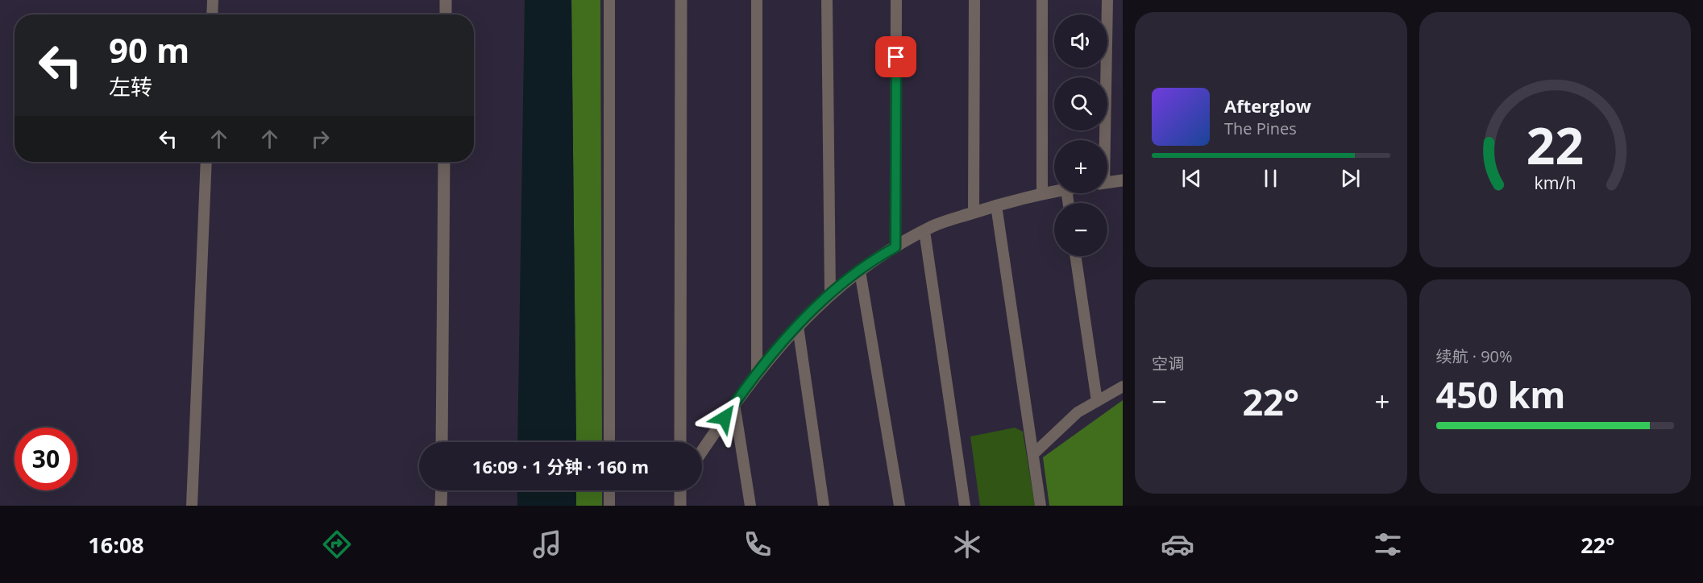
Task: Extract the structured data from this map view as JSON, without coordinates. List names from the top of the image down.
{
  "page": {
    "map_buttons": ["+", "−"],
    "turn": ["90 m", "左转"],
    "song": ["Afterglow", "The Pines"],
    "tile": [
      "空调",
      ["续航 · 90%", "450 km"]
    ],
    "heat": ["−", "22°", "+"],
    "limit": "30",
    "trip": "16:09 · 1 分钟 · 160 m",
    "tabs": ["16:08", "22°"],
    "gauge": ["22", "km/h"]
  }
}
